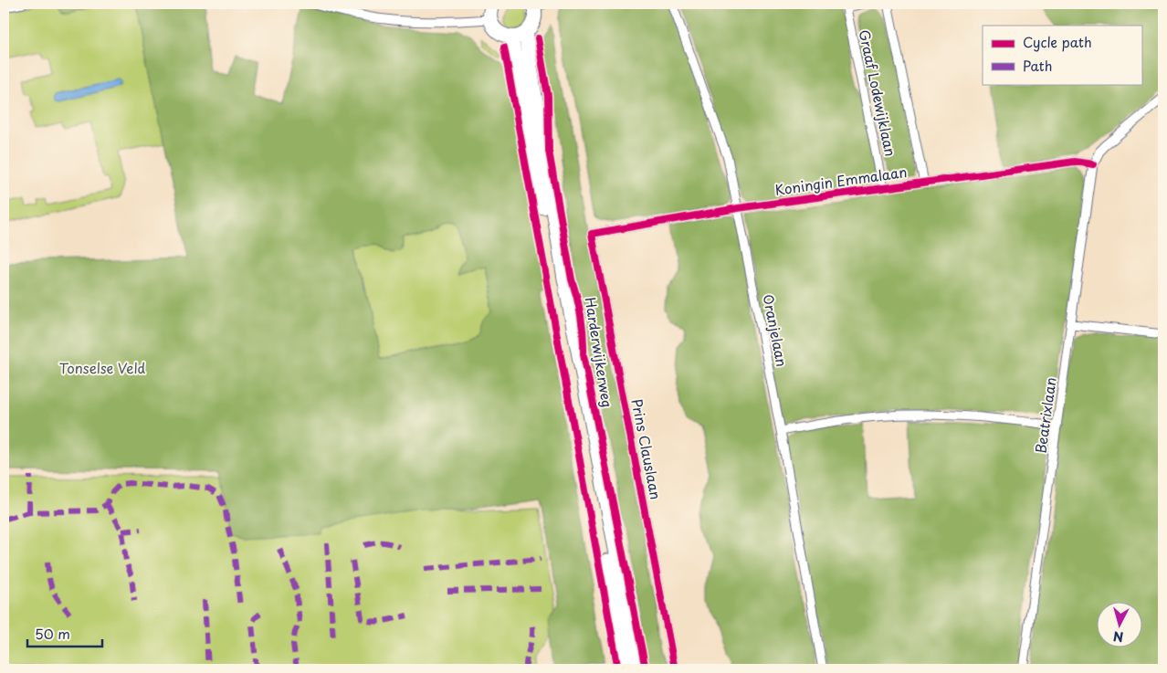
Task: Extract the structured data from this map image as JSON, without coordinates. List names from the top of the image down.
{
  "streets": {
    "main road": ["Harderwijkerweg"],
    "street": [
      "Graaf Lodewijklaan",
      "Koningin Emmalaan",
      "Oranjelaan",
      "Beatrixlaan",
      "Prins Clauslaan"
    ]
  },
  "crossings": [
    ["Graaf Lodewijklaan", "Koningin Emmalaan"],
    ["Koningin Emmalaan", "Oranjelaan"],
    ["Koningin Emmalaan", "Beatrixlaan"],
    ["Koningin Emmalaan", "Prins Clauslaan"]
  ],
  "parks": ["Tonselse Veld"],
  "legend": ["Cycle path", "Path"],
  "scale_bar": "50 m",
  "north": "bottom"
}
